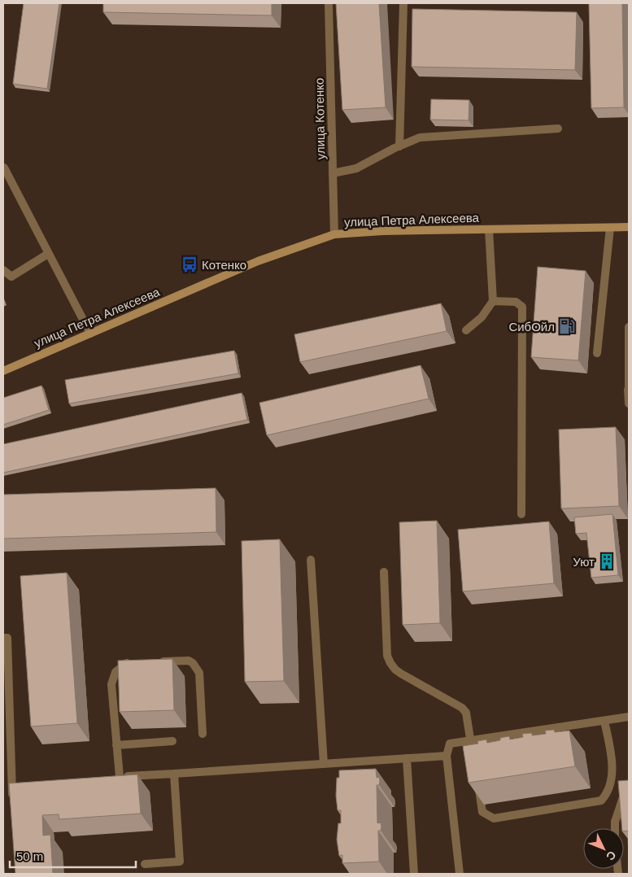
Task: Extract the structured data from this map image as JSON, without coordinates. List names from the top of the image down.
{
  "streets": {
    "street": ["улица Котенко", "улица Петра Алексеева"]
  },
  "crossings": [
    ["улица Котенко", "улица Петра Алексеева"]
  ],
  "places": {
    "bus stop": ["Котенко"],
    "fuel station": ["СибОйл"],
    "building": ["Уют"]
  },
  "scale_bar": "50 m",
  "north": "bottom right"
}
